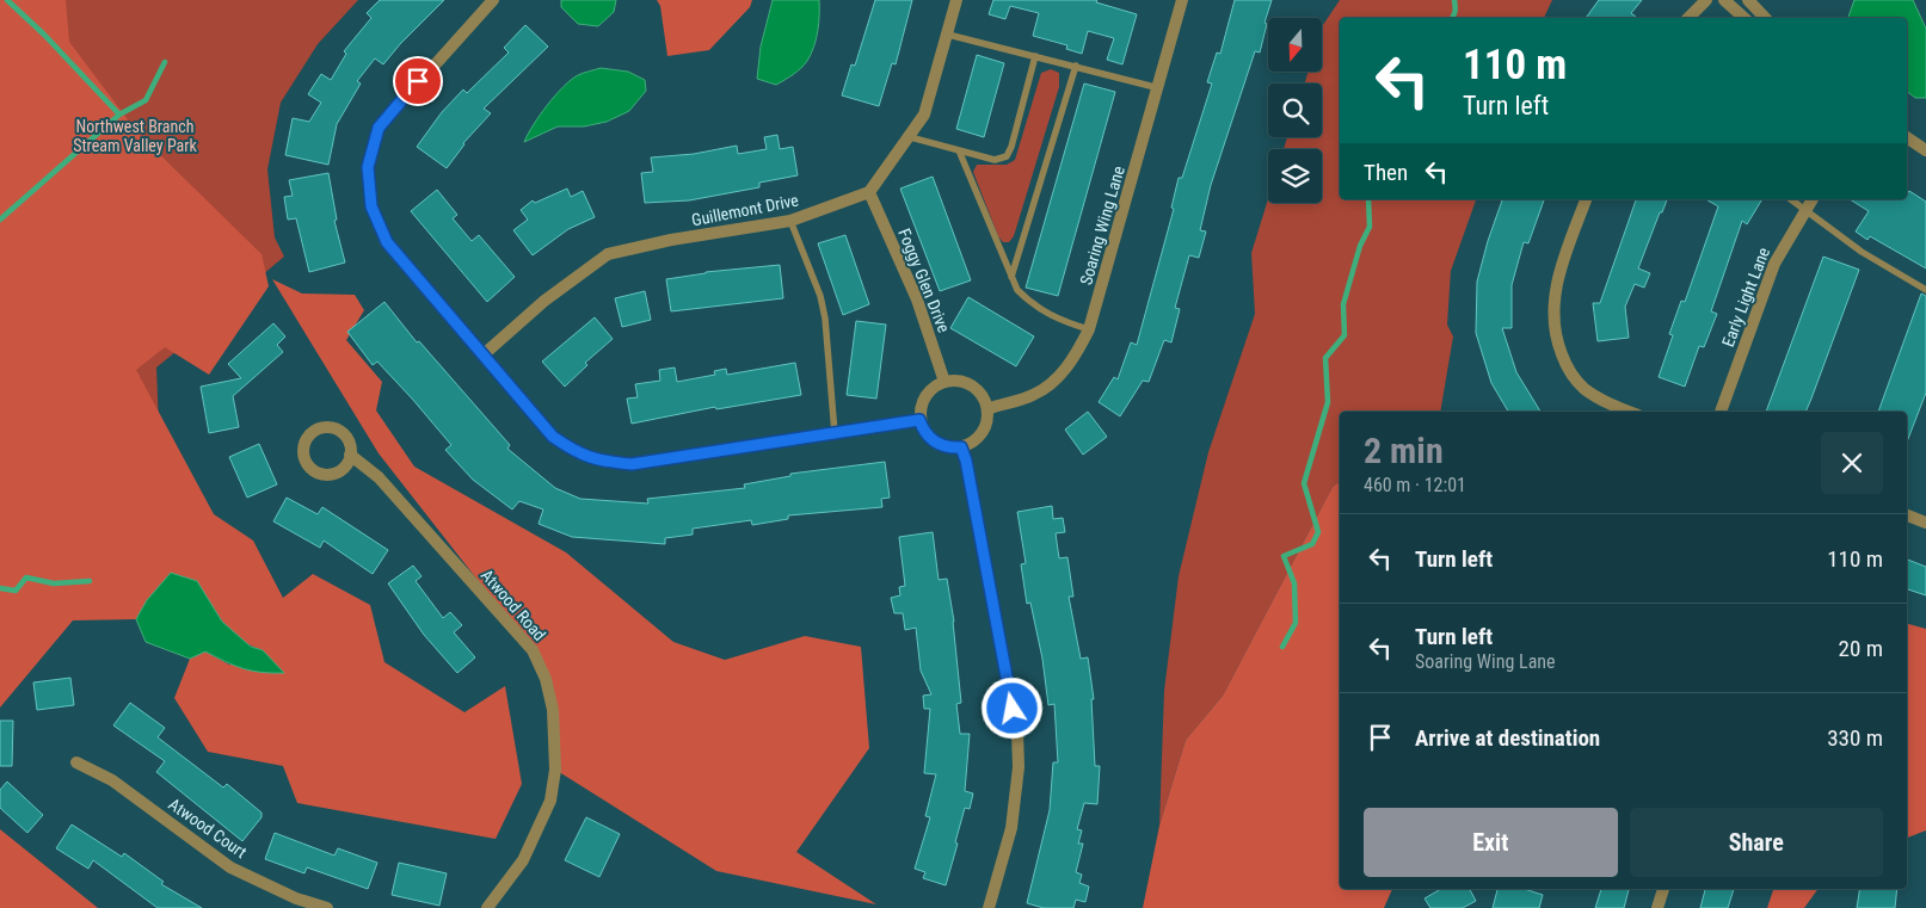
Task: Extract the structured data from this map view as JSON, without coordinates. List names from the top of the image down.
{
  "streets": {
    "street": [
      "Guillemont Drive",
      "Soaring Wing Lane",
      "Foggy Glen Drive",
      "Early Light Lane",
      "Atwood Road",
      "Atwood Court"
    ]
  },
  "crossings": [
    ["Guillemont Drive", "Foggy Glen Drive"],
    ["Soaring Wing Lane", "Foggy Glen Drive"]
  ],
  "parks": ["Northwest Branch Stream Valley Park"],
  "north": "bottom",
  "page": {
    "turn": ["110 m", "Turn left"],
    "then": "Then",
    "heading": ["2 min", "460 m · 12:01"],
    "list": [
      {
        "name": "Turn left",
        "value": "110 m"
      },
      {
        "name": "Turn left",
        "note": "Soaring Wing Lane",
        "value": "20 m"
      },
      {
        "name": "Arrive at destination",
        "value": "330 m"
      }
    ],
    "buttons": ["Exit", "Share"]
  }
}
